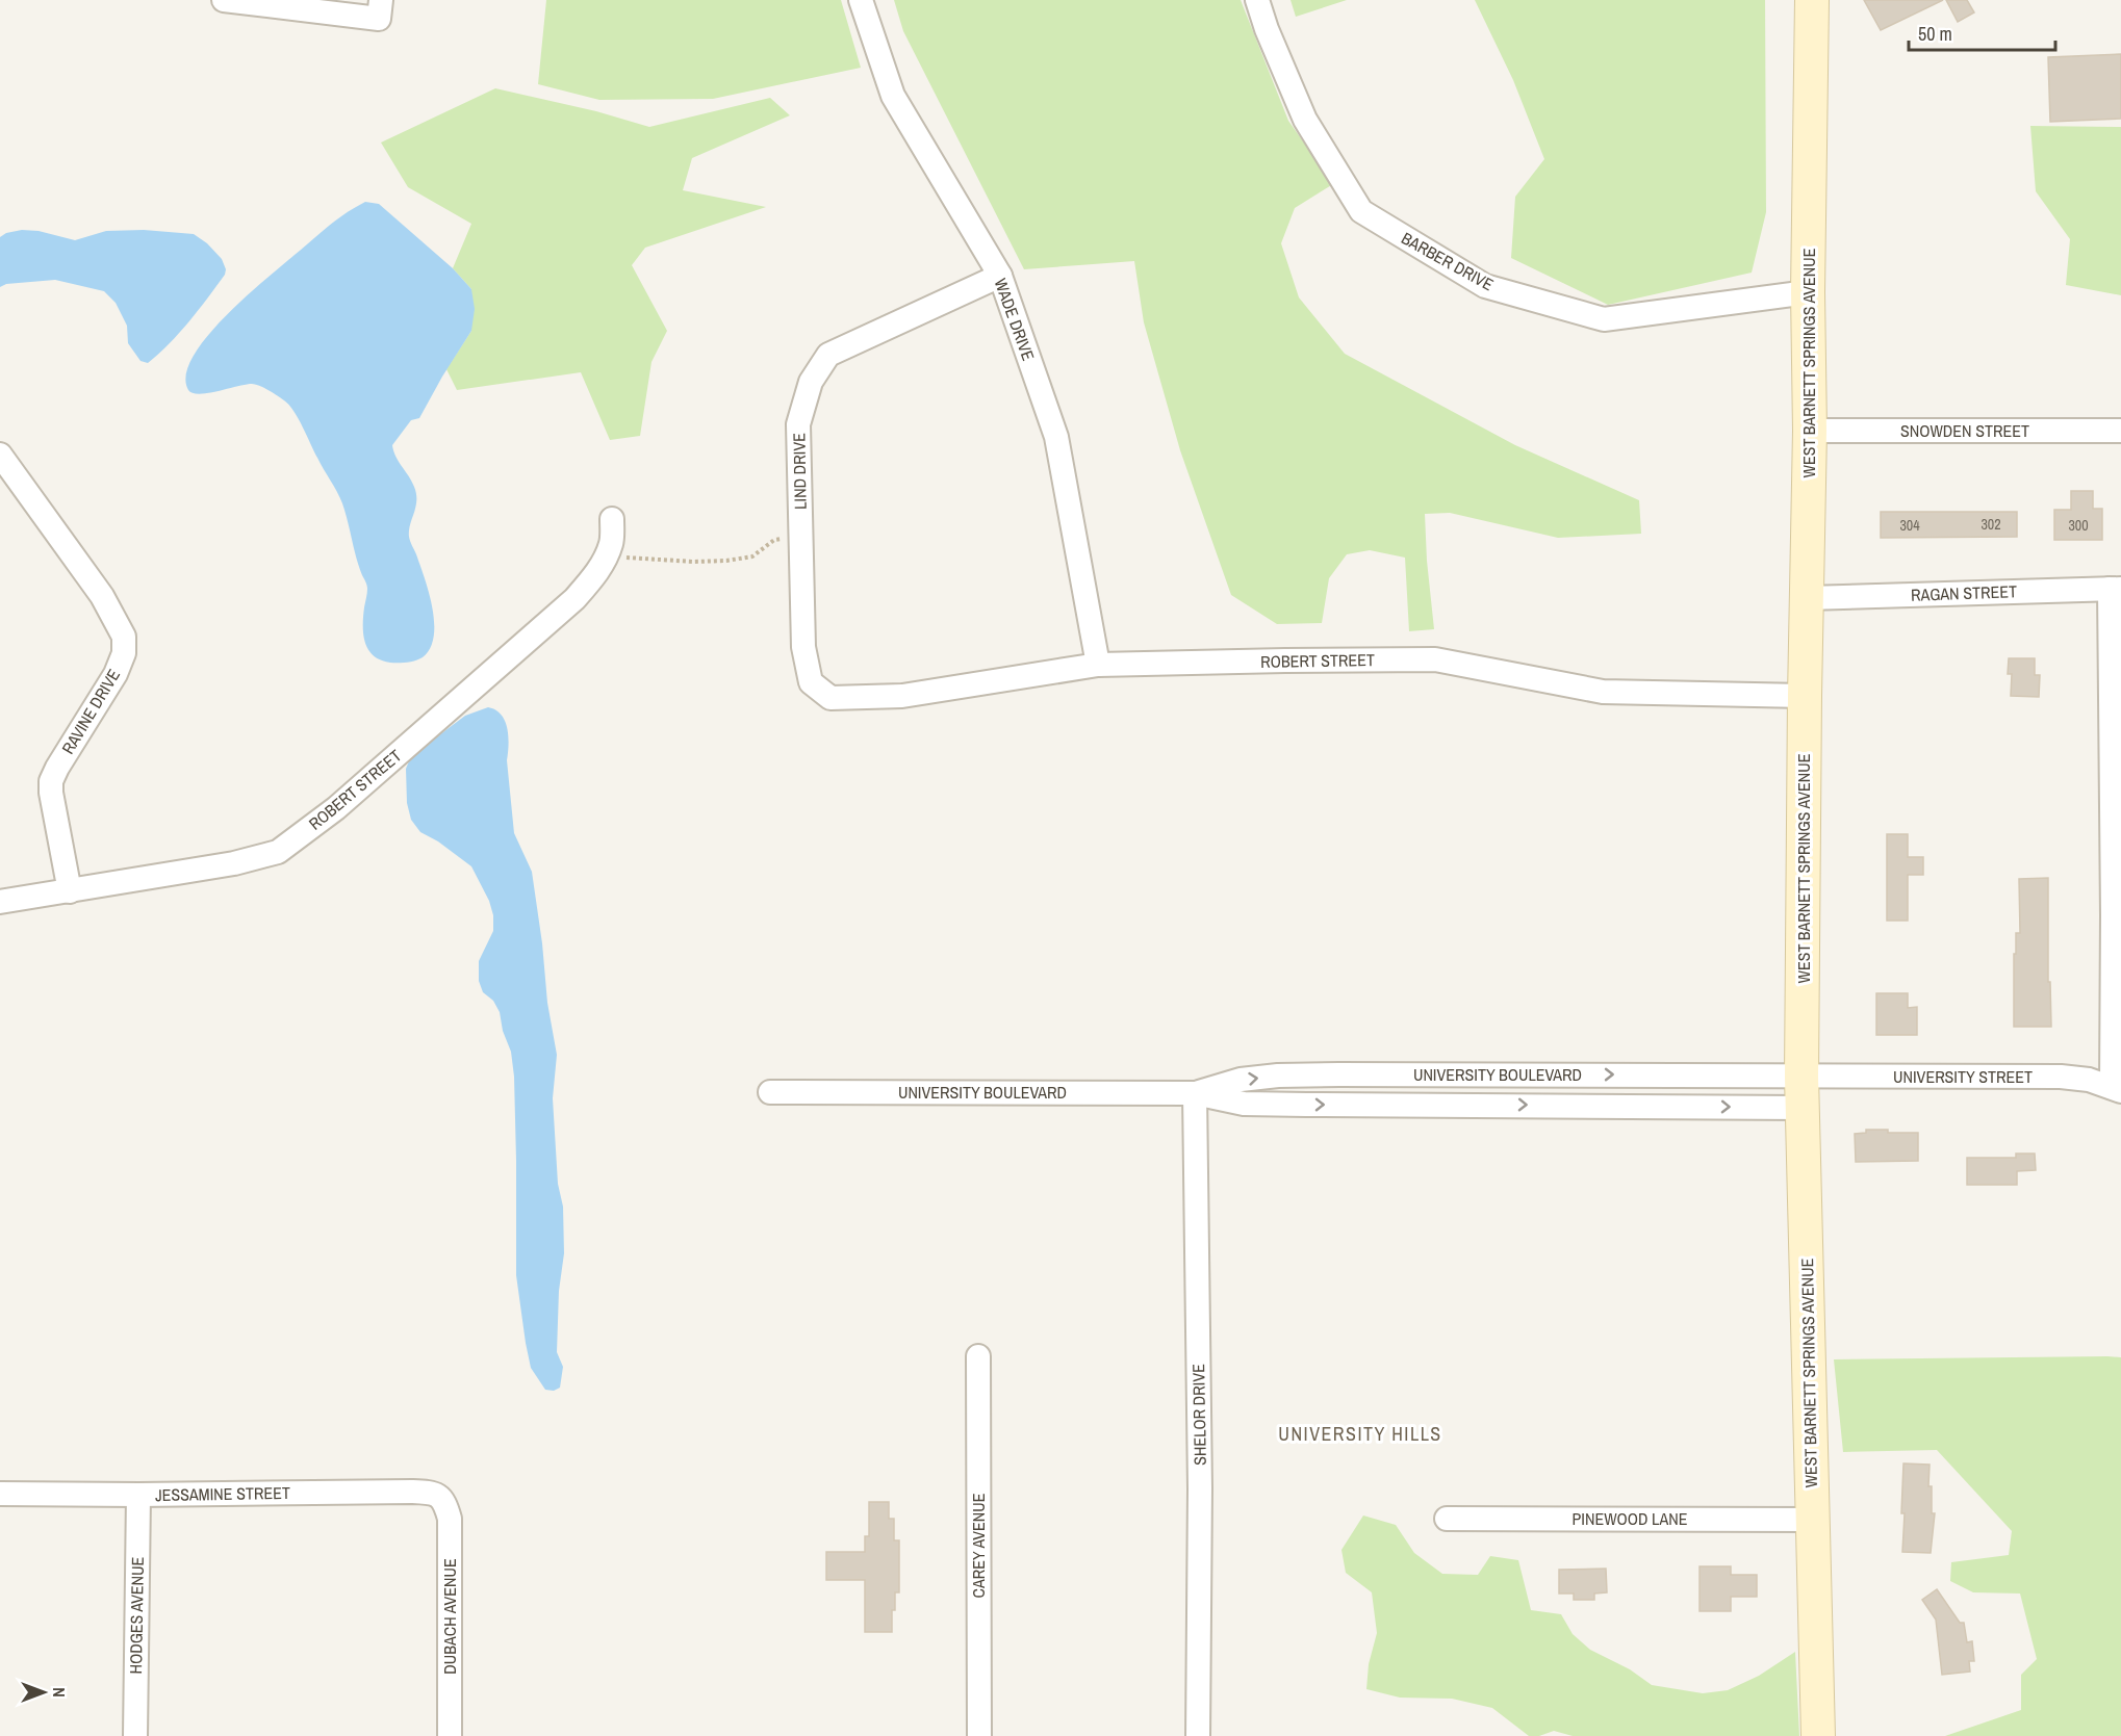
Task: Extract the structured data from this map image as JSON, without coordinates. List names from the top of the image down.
{
  "streets": {
    "street": [
      "BARBER DRIVE",
      "WADE DRIVE",
      "WEST BARNETT SPRINGS AVENUE",
      "SNOWDEN STREET",
      "LIND DRIVE",
      "RAGAN STREET",
      "ROBERT STREET",
      "RAVINE DRIVE",
      "UNIVERSITY BOULEVARD",
      "UNIVERSITY STREET",
      "SHELOR DRIVE",
      "JESSAMINE STREET",
      "PINEWOOD LANE",
      "CAREY AVENUE",
      "HODGES AVENUE",
      "DUBACH AVENUE"
    ]
  },
  "crossings": [
    ["BARBER DRIVE", "WEST BARNETT SPRINGS AVENUE"],
    ["WADE DRIVE", "LIND DRIVE"],
    ["WADE DRIVE", "ROBERT STREET"],
    ["WEST BARNETT SPRINGS AVENUE", "SNOWDEN STREET"],
    ["WEST BARNETT SPRINGS AVENUE", "RAGAN STREET"],
    ["WEST BARNETT SPRINGS AVENUE", "ROBERT STREET"],
    ["WEST BARNETT SPRINGS AVENUE", "UNIVERSITY BOULEVARD"],
    ["WEST BARNETT SPRINGS AVENUE", "UNIVERSITY STREET"],
    ["WEST BARNETT SPRINGS AVENUE", "PINEWOOD LANE"],
    ["LIND DRIVE", "ROBERT STREET"],
    ["ROBERT STREET", "RAVINE DRIVE"],
    ["UNIVERSITY BOULEVARD", "UNIVERSITY STREET"],
    ["UNIVERSITY BOULEVARD", "SHELOR DRIVE"],
    ["JESSAMINE STREET", "HODGES AVENUE"],
    ["JESSAMINE STREET", "DUBACH AVENUE"]
  ],
  "one_way": ["UNIVERSITY BOULEVARD"],
  "districts": ["UNIVERSITY HILLS"],
  "house_numbers": ["302", "304", "300"],
  "scale_bar": "50 m",
  "north": "right"
}
